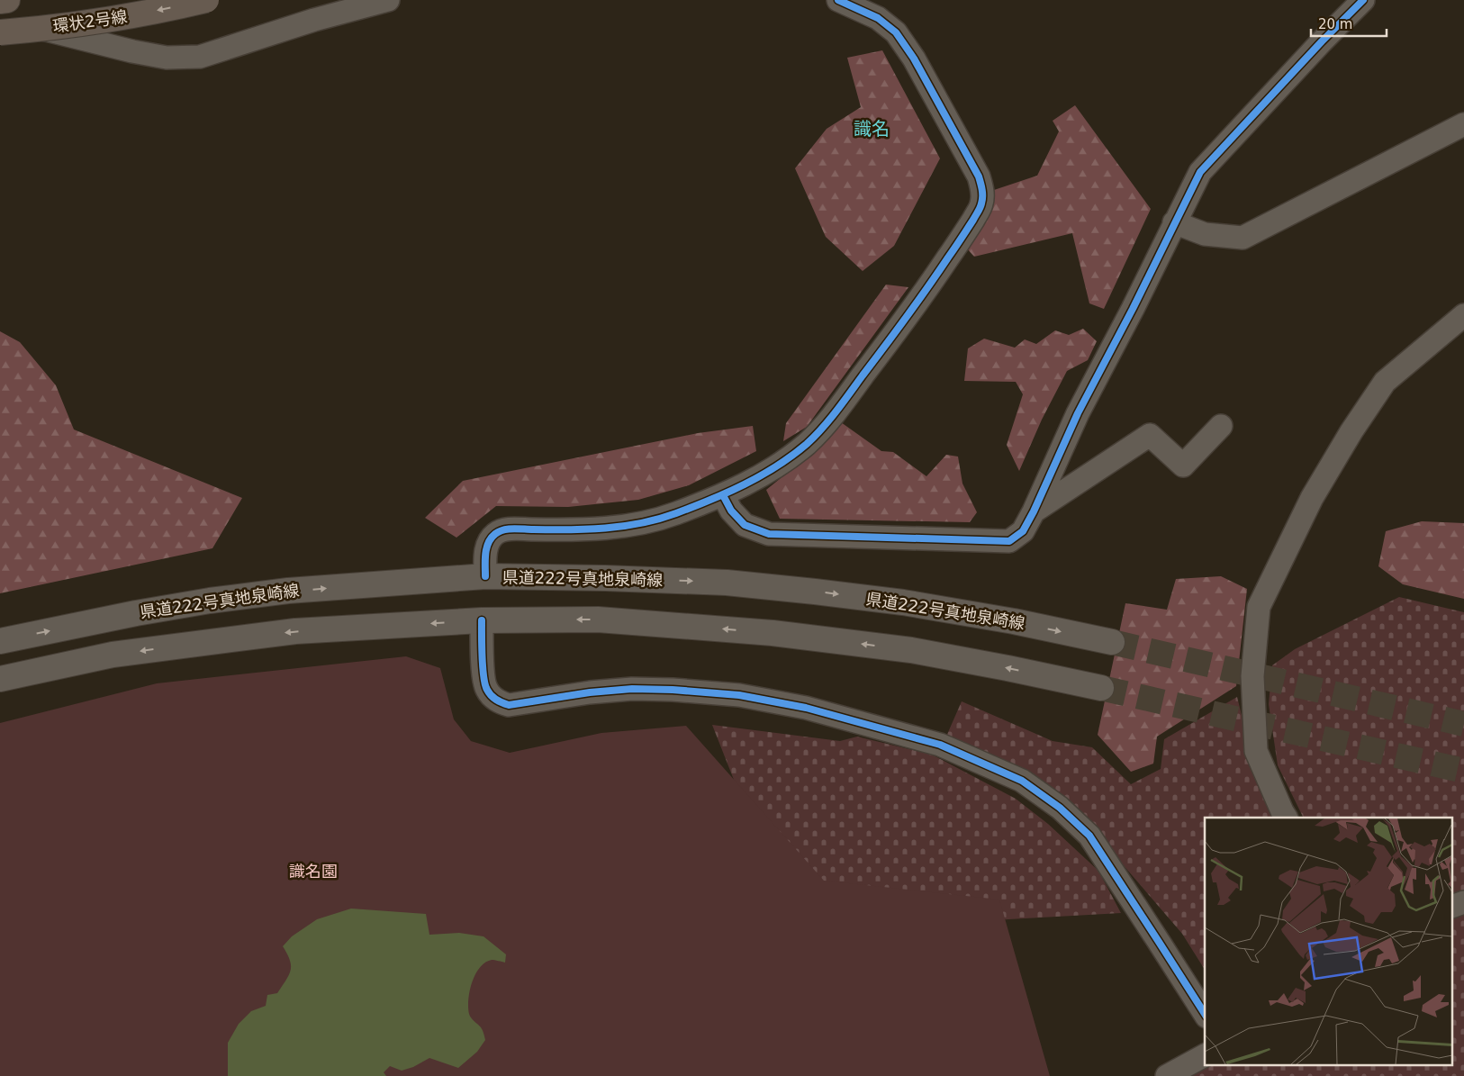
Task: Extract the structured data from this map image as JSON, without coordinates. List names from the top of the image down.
{
  "streets": {
    "main road": ["環状2号線", "県道222号真地泉崎線"]
  },
  "one_way": ["環状2号線"],
  "districts": ["識名"],
  "parks": ["識名園"],
  "scale_bar": "20 m"
}
